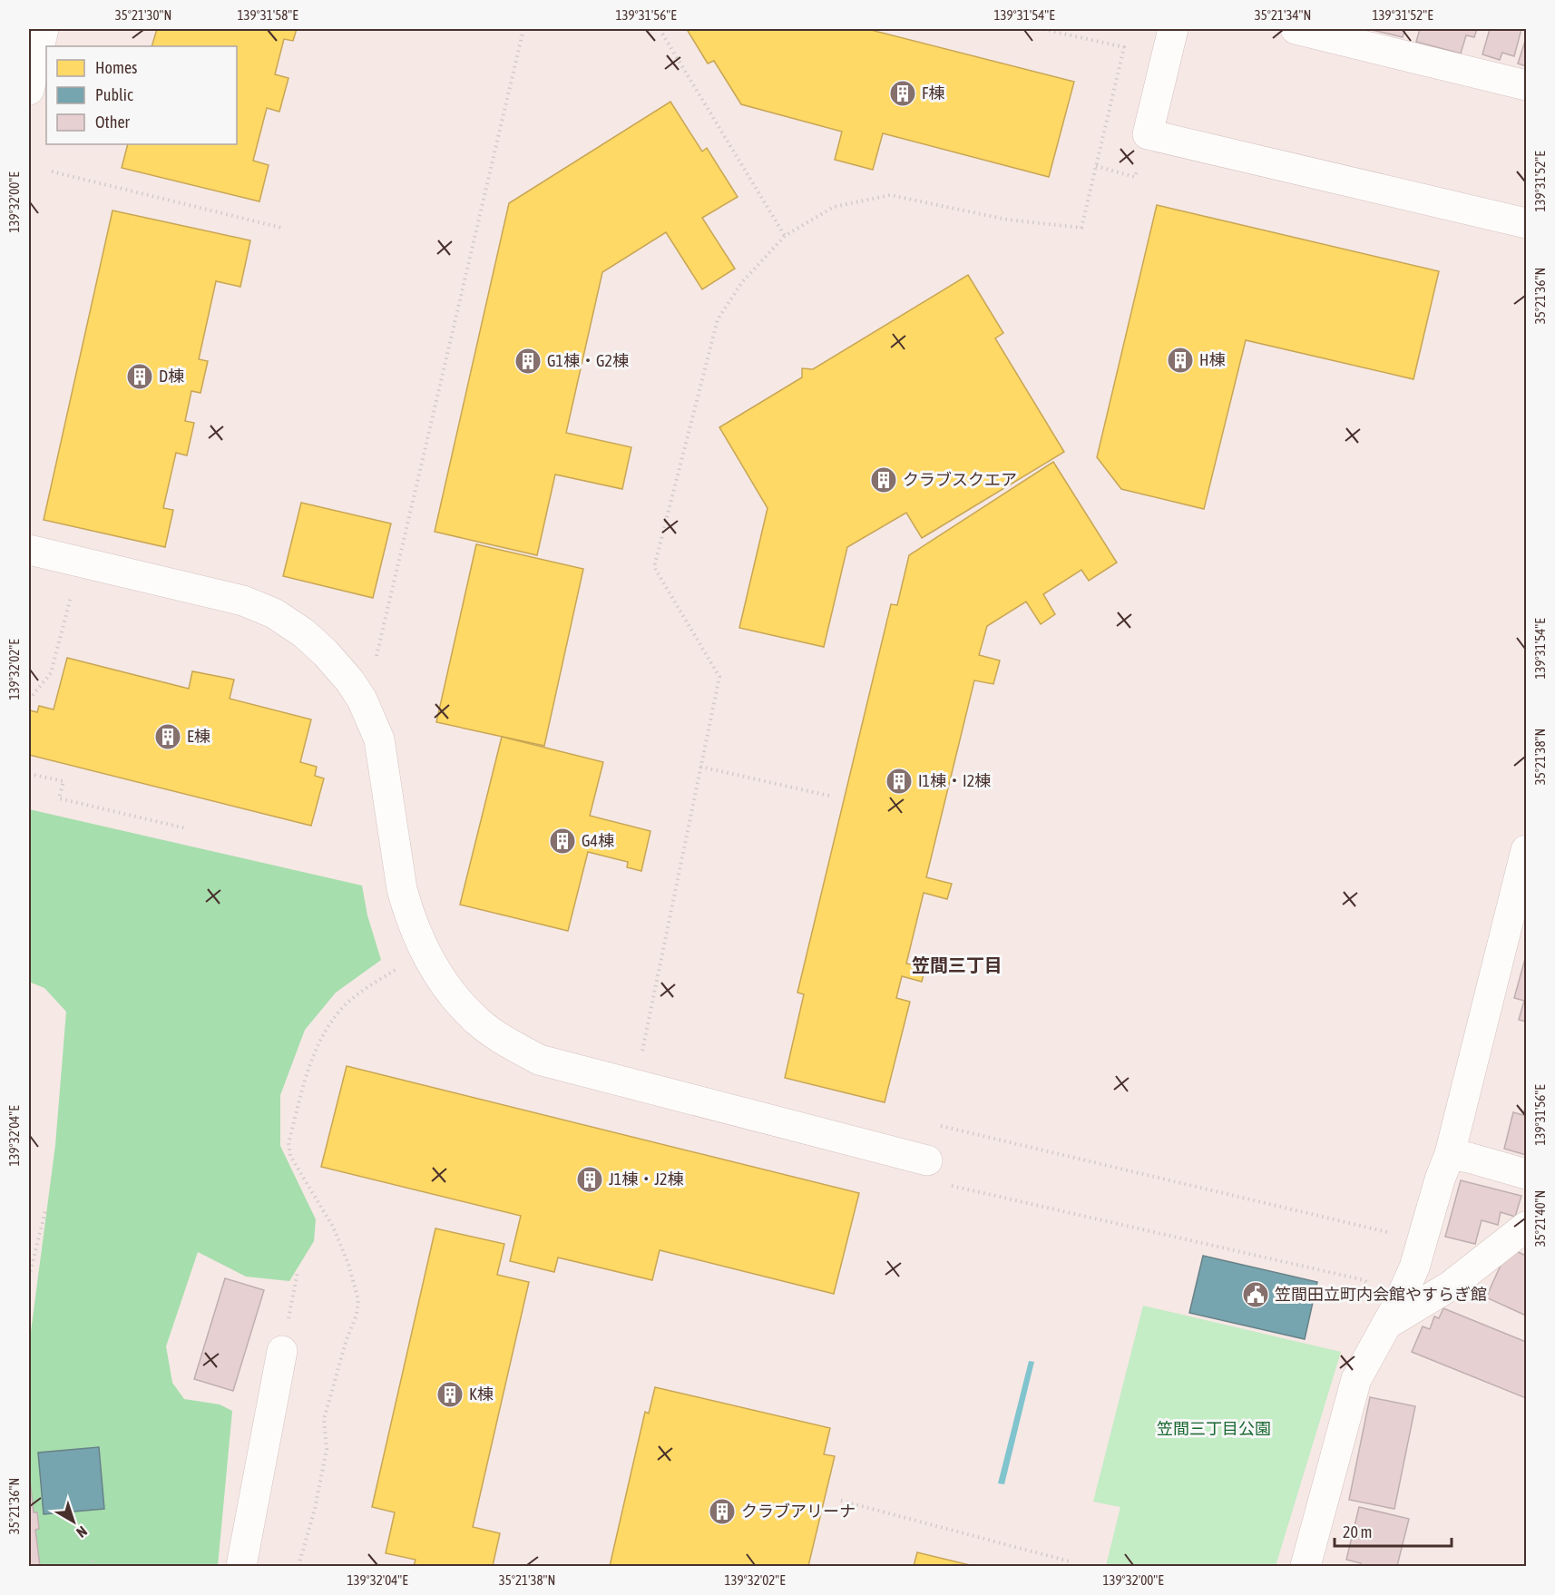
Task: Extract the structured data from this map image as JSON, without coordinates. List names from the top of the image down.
{
  "districts": ["笠間三丁目"],
  "parks": ["笠間三丁目公園"],
  "places": {
    "building": [
      "F棟",
      "H棟",
      "G1棟・G2棟",
      "D棟",
      "クラブスクエア",
      "E棟",
      "I1棟・I2棟",
      "G4棟",
      "J1棟・J2棟",
      "K棟",
      "クラブアリーナ"
    ],
    "public building": ["笠間田立町内会館やすらぎ館"]
  },
  "legend": ["Homes", "Public", "Other"],
  "scale_bar": "20 m",
  "north": "bottom right",
  "coordinates": [
    "35°21'30\"N",
    "139°31'58\"E",
    "139°31'56\"E",
    "139°31'54\"E",
    "35°21'34\"N",
    "139°31'52\"E",
    "139°32'00\"E",
    "35°21'36\"N",
    "139°32'02\"E",
    "35°21'38\"N",
    "139°32'04\"E",
    "35°21'40\"N"
  ]
}
